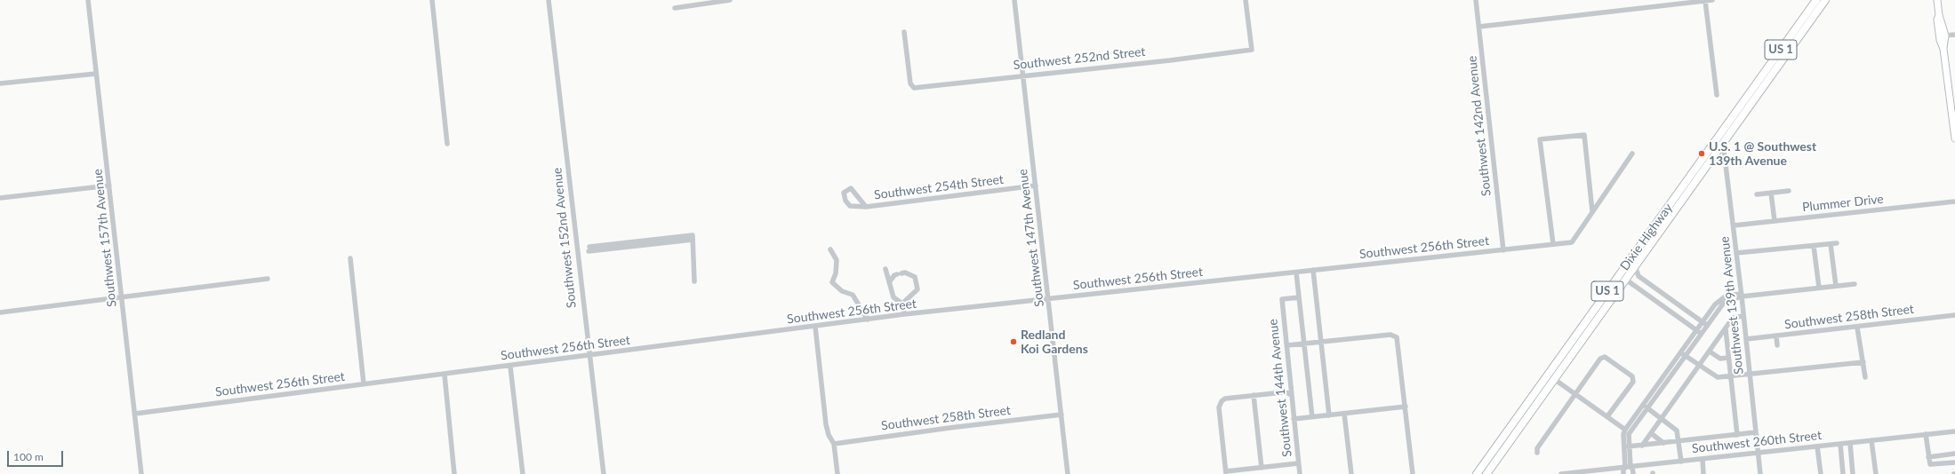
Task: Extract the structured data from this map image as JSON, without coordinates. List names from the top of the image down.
{
  "streets": {
    "highway": ["US 1", "Dixie Highway"],
    "street": [
      "Southwest 252nd Street",
      "Southwest 142nd Avenue",
      "Southwest 254th Street",
      "Plummer Drive",
      "Southwest 157th Avenue",
      "Southwest 152nd Avenue",
      "Southwest 147th Avenue",
      "Southwest 256th Street",
      "Southwest 139th Avenue",
      "Southwest 258th Street",
      "Southwest 144th Avenue",
      "Southwest 260th Street"
    ]
  },
  "crossings": [
    ["Southwest 252nd Street", "Southwest 147th Avenue"],
    ["Southwest 142nd Avenue", "Southwest 256th Street"],
    ["Southwest 254th Street", "Southwest 147th Avenue"],
    ["Plummer Drive", "Southwest 139th Avenue"],
    ["Dixie Highway", "Southwest 139th Avenue"],
    ["Southwest 157th Avenue", "Southwest 256th Street"],
    ["Southwest 152nd Avenue", "Southwest 256th Street"],
    ["Southwest 147th Avenue", "Southwest 256th Street"],
    ["Southwest 147th Avenue", "Southwest 258th Street"],
    ["Southwest 139th Avenue", "Southwest 258th Street"],
    ["Southwest 139th Avenue", "Southwest 260th Street"]
  ],
  "places": ["U.S. 1 @ Southwest 139th Avenue", "Redland Koi Gardens"],
  "scale_bar": "100 m"
}
